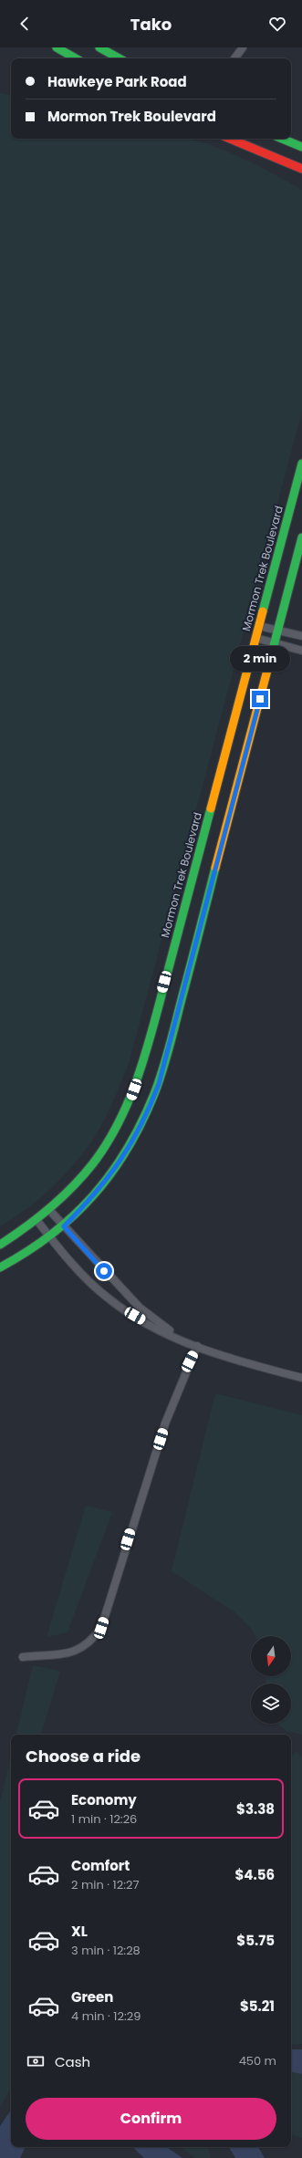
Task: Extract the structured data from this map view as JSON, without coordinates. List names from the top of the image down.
{
  "streets": {
    "main road": ["Mormon Trek Boulevard"]
  },
  "north": "bottom",
  "page": {
    "header": "Tako",
    "banner": ["Hawkeye Park Road", "Mormon Trek Boulevard"],
    "bubble": "2 min",
    "heading": "Choose a ride",
    "list": [
      {
        "name": "Economy",
        "note": "1 min · 12:26",
        "value": "$3.38"
      },
      {
        "name": "Comfort",
        "note": "2 min · 12:27",
        "value": "$4.56"
      },
      {
        "name": "XL",
        "note": "3 min · 12:28",
        "value": "$5.75"
      },
      {
        "name": "Green",
        "note": "4 min · 12:29",
        "value": "$5.21"
      }
    ],
    "pay": ["Cash", "450 m"],
    "buttons": "Confirm"
  }
}
